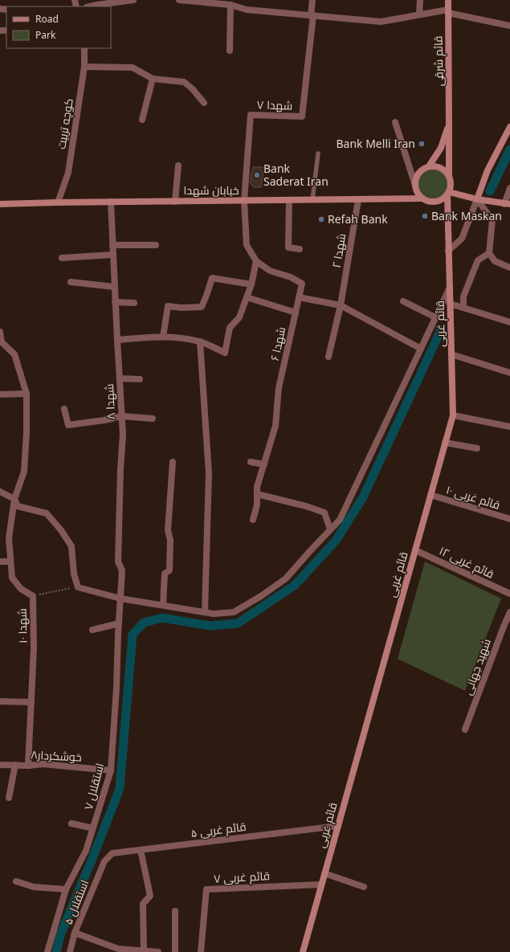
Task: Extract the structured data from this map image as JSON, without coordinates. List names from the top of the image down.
{
  "streets": {
    "main road": ["قائم شرقی", "خیابان شهدا", "قائم غربی"],
    "street": [
      "شهدا ۷",
      "کوچه تربیت",
      "شهدا ۲",
      "شهدا ۶",
      "شهدا ۸",
      "قائم غربی ۱۰",
      "قائم غربی ۱۲",
      "شهدا ۱۰",
      "شهید جهانی",
      "خوشکردار۸",
      "استقلال ۷",
      "قائم غربی ۵",
      "قائم غربی ۷",
      "استقلال ۵"
    ]
  },
  "crossings": [
    ["قائم شرقی", "خیابان شهدا"],
    ["قائم شرقی", "قائم غربی"],
    ["شهدا ۷", "خیابان شهدا"],
    ["شهدا ۷", "شهدا ۶"],
    ["کوچه تربیت", "خیابان شهدا"],
    ["خیابان شهدا", "شهدا ۲"],
    ["خیابان شهدا", "قائم غربی"],
    ["خیابان شهدا", "شهدا ۶"],
    ["خیابان شهدا", "شهدا ۸"],
    ["قائم غربی", "قائم غربی ۱۰"],
    ["قائم غربی", "قائم غربی ۱۲"],
    ["قائم غربی", "قائم غربی ۵"],
    ["قائم غربی", "قائم غربی ۷"],
    ["شهدا ۸", "استقلال ۷"],
    ["شهدا ۱۰", "خوشکردار۸"],
    ["خوشکردار۸", "استقلال ۷"],
    ["قائم غربی ۵", "استقلال ۵"]
  ],
  "places": [
    "Bank Melli Iran",
    "Bank Saderat Iran",
    "Bank Maskan",
    "Refah Bank"
  ],
  "legend": ["Road", "Park"]
}
